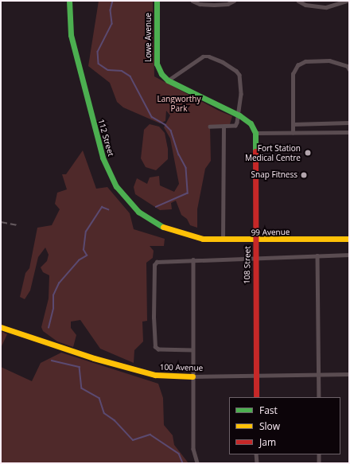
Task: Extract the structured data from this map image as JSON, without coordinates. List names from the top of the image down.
{
  "streets": {
    "street": [
      "Lowe Avenue",
      "112 Street",
      "99 Avenue",
      "108 Street",
      "100 Avenue"
    ]
  },
  "crossings": [
    ["Lowe Avenue", "108 Street"],
    ["112 Street", "99 Avenue"],
    ["99 Avenue", "108 Street"],
    ["108 Street", "100 Avenue"]
  ],
  "parks": ["Langworthy Park"],
  "places": ["Fort Station Medical Centre", "Snap Fitness"],
  "legend": ["Fast", "Slow", "Jam"]
}
